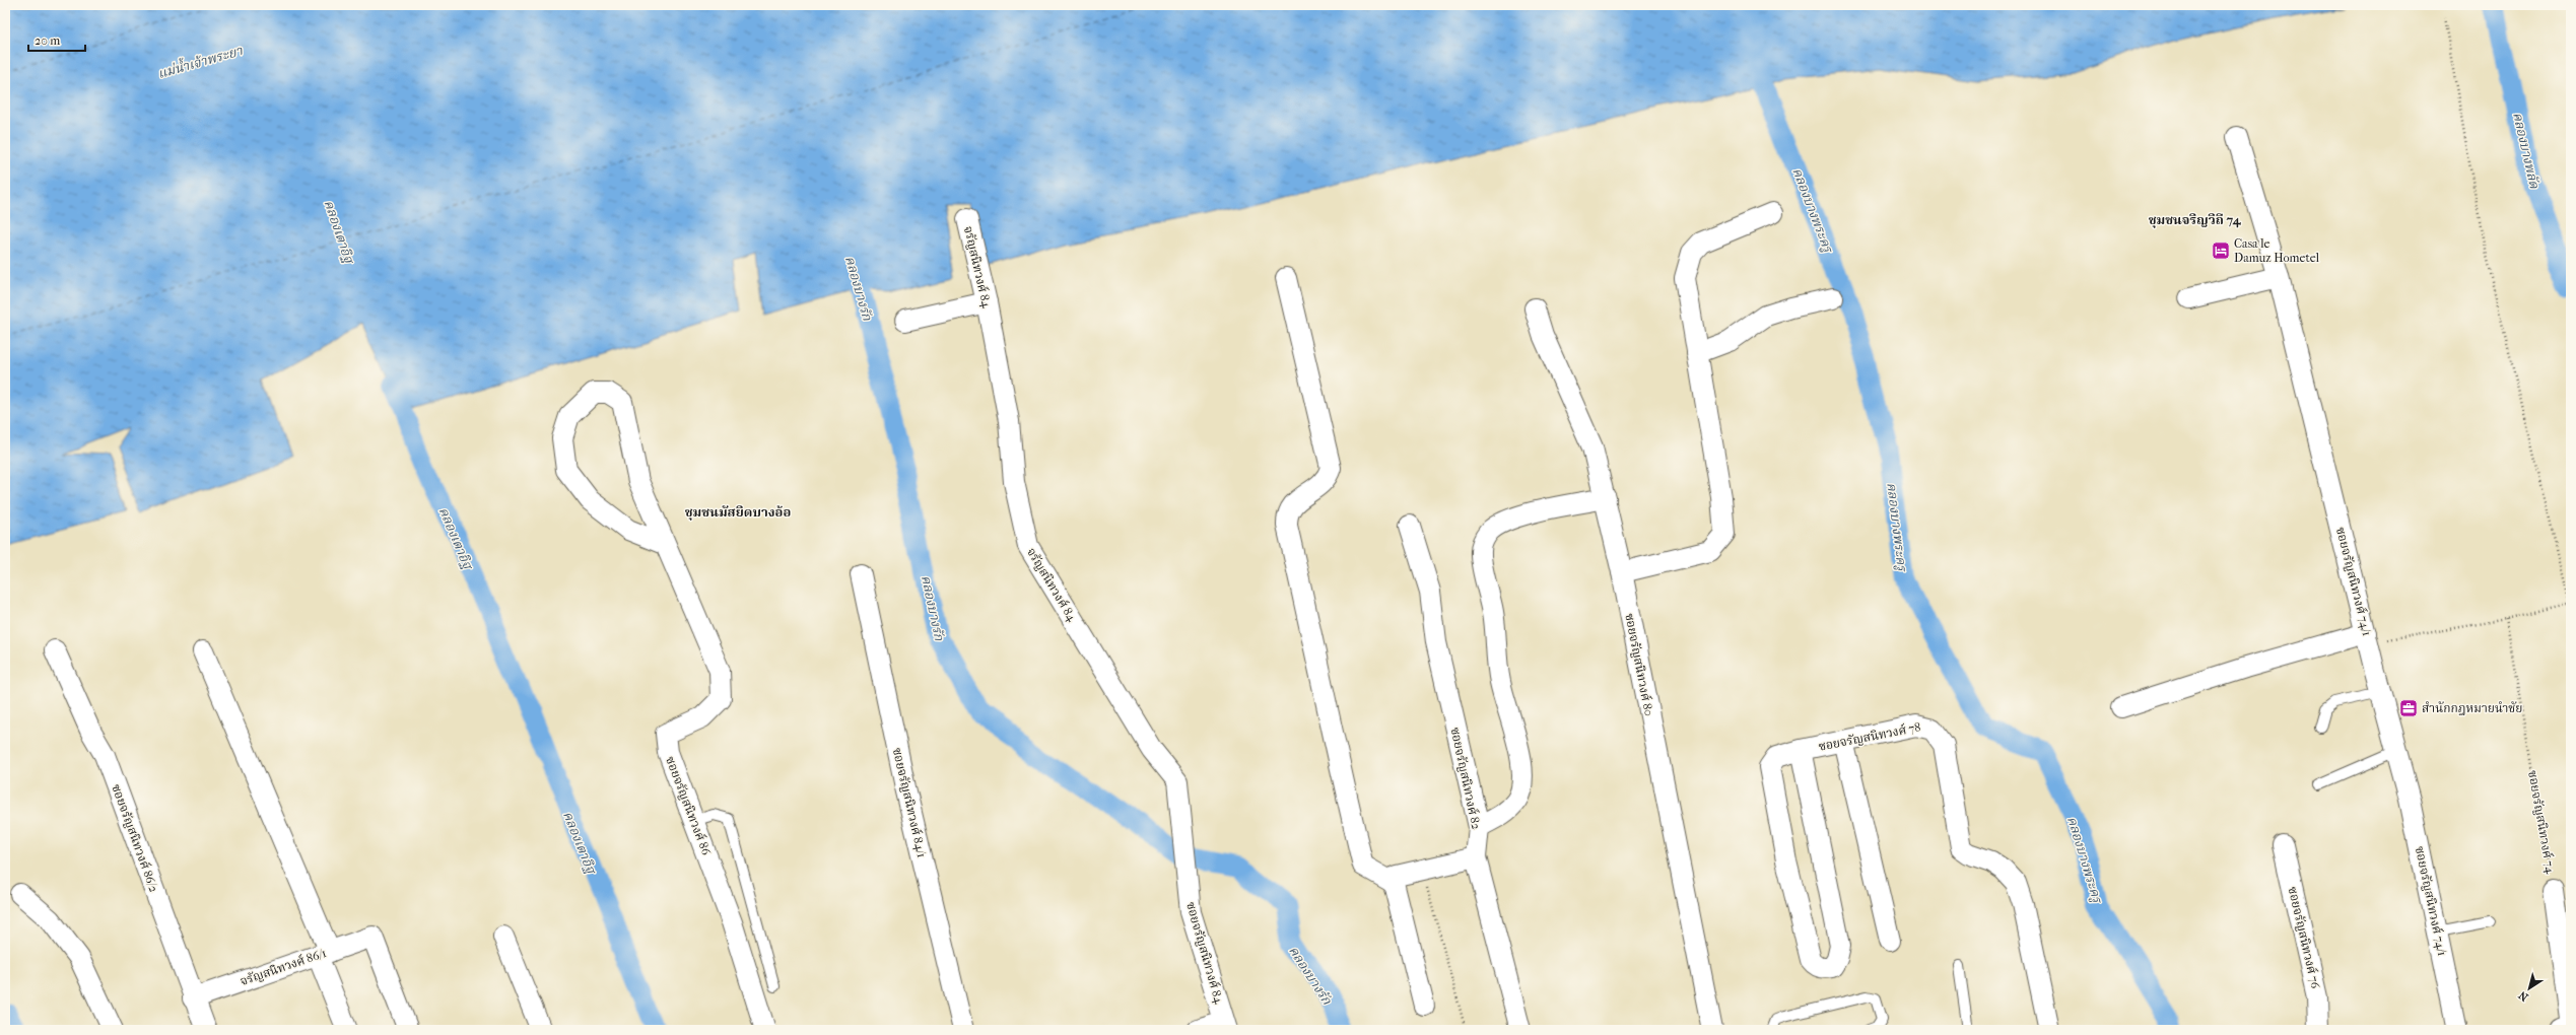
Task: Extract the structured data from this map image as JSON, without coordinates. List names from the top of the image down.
{
  "streets": {
    "street": [
      "จรัญสนิทวงศ์ 84",
      "ซอยจรัญสนิทวงศ์ 74/1",
      "ซอยจรัญสนิทวงศ์ 80",
      "ซอยจรัญสนิทวงศ์ 78",
      "ซอยจรัญสนิทวงศ์ 82",
      "ซอยจรัญสนิทวงศ์ 84/1",
      "ซอยจรัญสนิทวงศ์ 86",
      "ซอยจรัญสนิทวงศ์ 74",
      "ซอยจรัญสนิทวงศ์ 86/2",
      "ซอยจรัญสนิทวงศ์ 76",
      "ซอยจรัญสนิทวงศ์ 84",
      "จรัญสนิทวงศ์ 86/1"
    ]
  },
  "crossings": [
    ["จรัญสนิทวงศ์ 84", "ซอยจรัญสนิทวงศ์ 84"],
    ["ซอยจรัญสนิทวงศ์ 86/2", "จรัญสนิทวงศ์ 86/1"]
  ],
  "districts": ["ชุมชนจริญวิถี 74", "ชุมชนมัสยิดบางอ้อ"],
  "water": [
    "แม่น้ำเจ้าพระยา",
    "คลองบางพลัด",
    "คลองบางพระครู",
    "คลองเตาอิฐ",
    "คลองบางรัก"
  ],
  "places": {
    "hotel": ["Casa le Damuz Hometel"],
    "office": ["สำนักกฎหมายนำชัย"]
  },
  "scale_bar": "20 m",
  "north": "bottom left"
}
